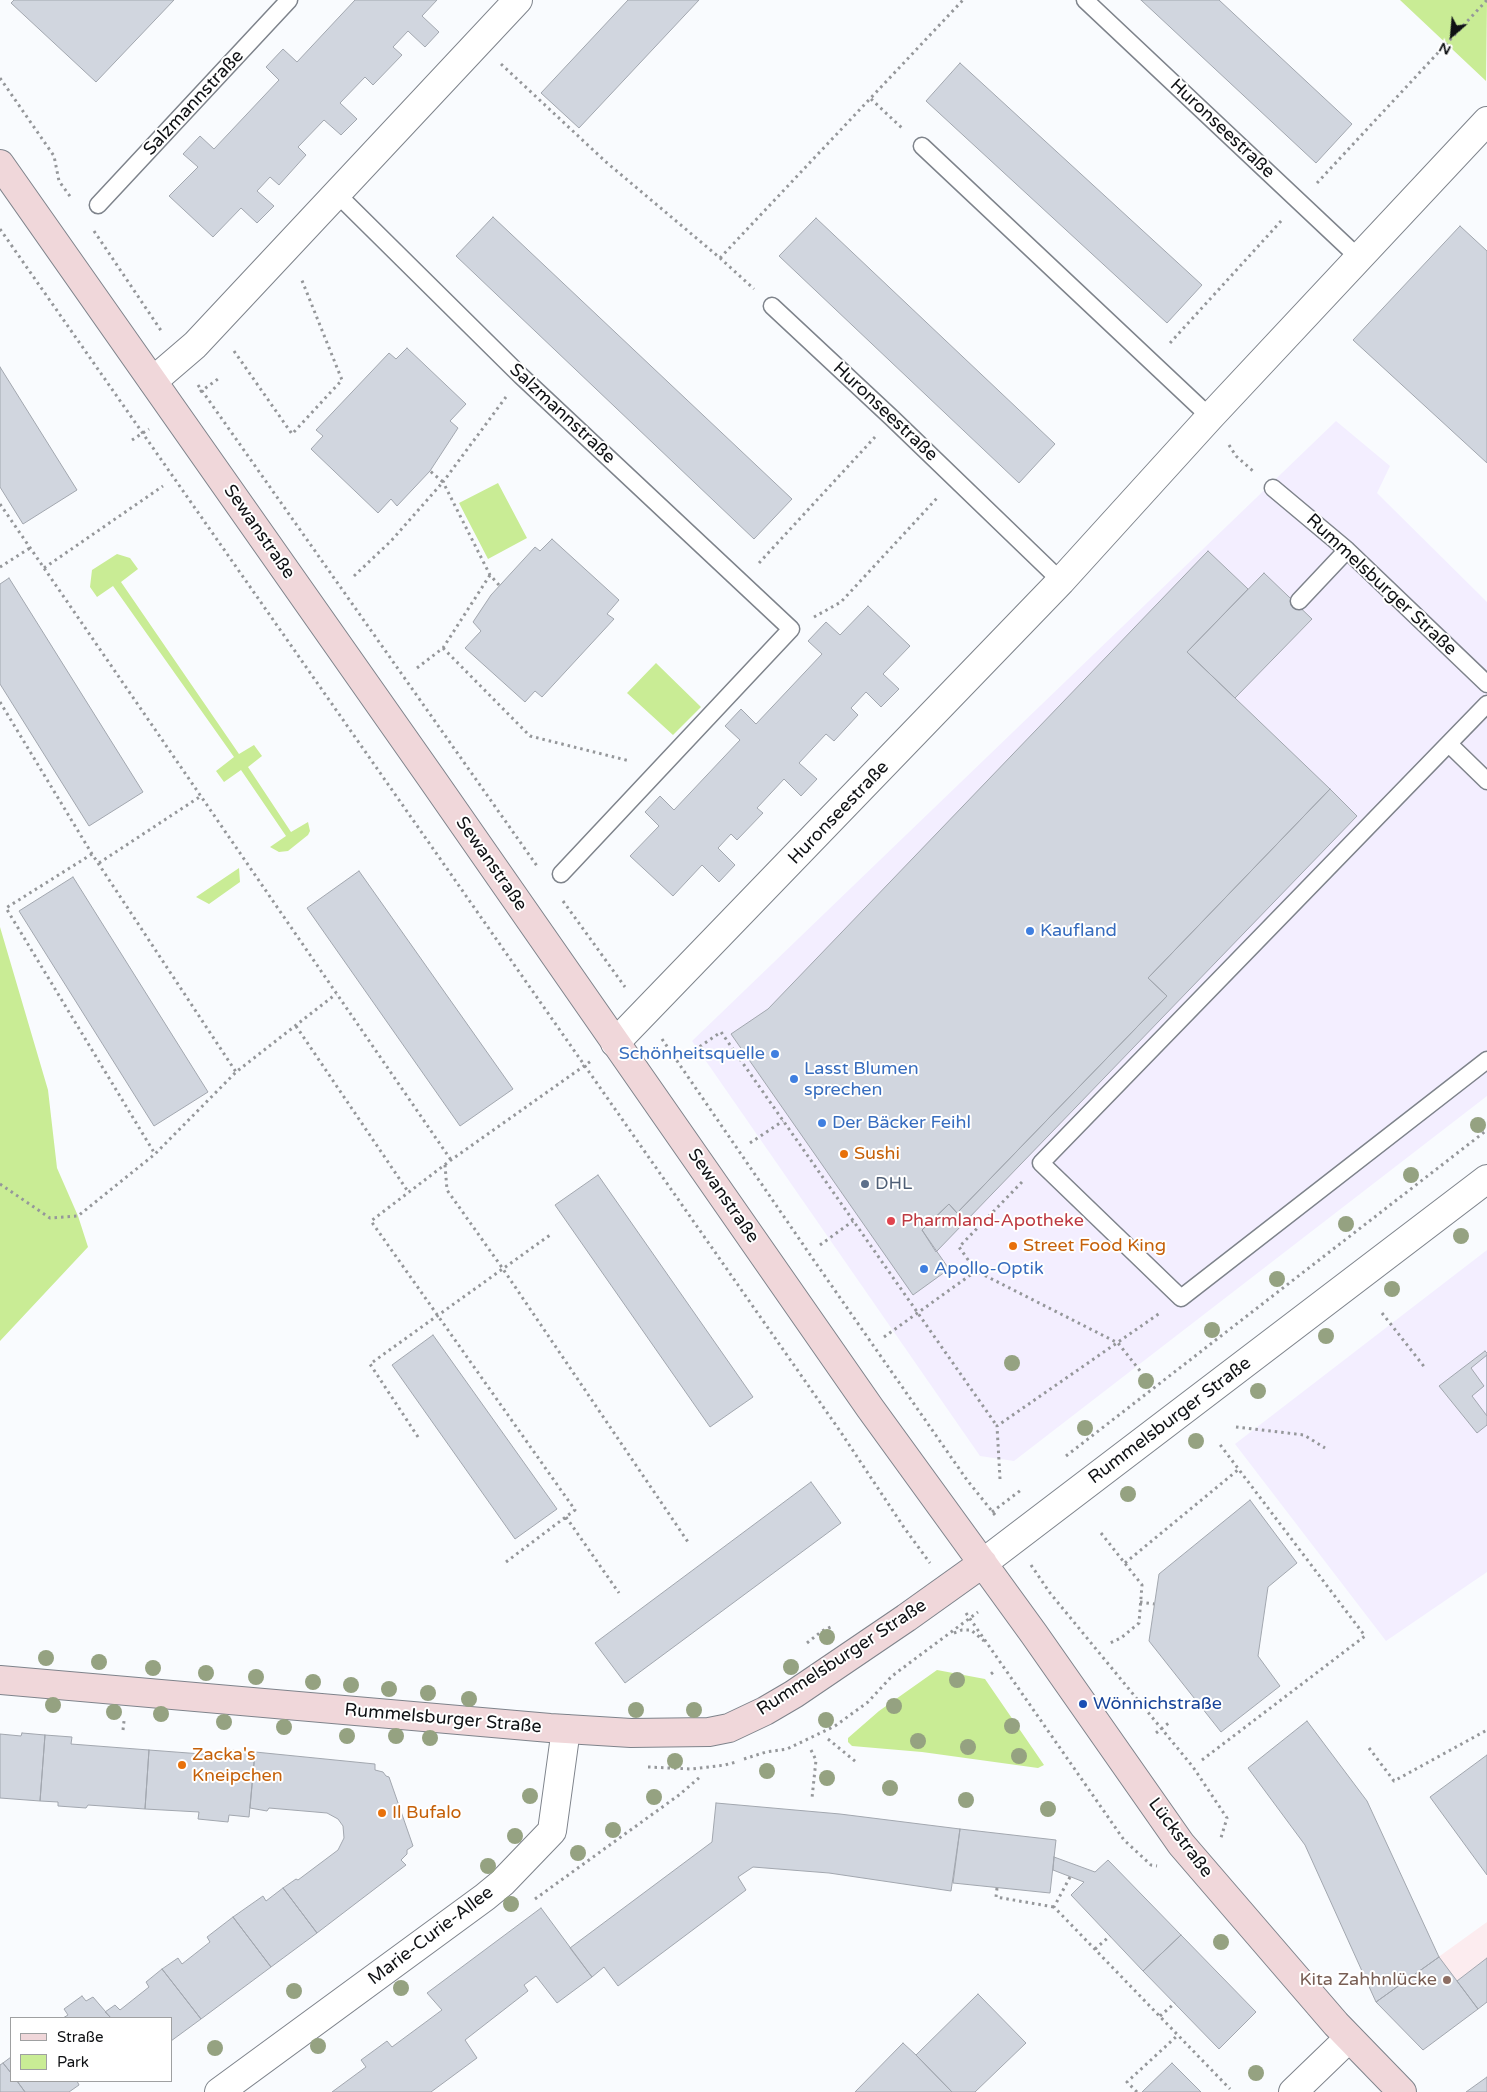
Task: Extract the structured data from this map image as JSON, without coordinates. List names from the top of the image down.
{
  "streets": {
    "street": [
      "Huronseestraße",
      "Sewanstraße",
      "Rummelsburger Straße",
      "Lückstraße",
      "Marie-Curie-Allee"
    ],
    "lane": ["Salzmannstraße"]
  },
  "crossings": [
    ["Huronseestraße", "Sewanstraße"],
    ["Sewanstraße", "Rummelsburger Straße"],
    ["Sewanstraße", "Lückstraße"],
    ["Rummelsburger Straße", "Lückstraße"],
    ["Rummelsburger Straße", "Marie-Curie-Allee"]
  ],
  "places": [
    "Kaufland",
    "Schönheitsquelle",
    "Lasst Blumen sprechen",
    "Der Bäcker Feihl",
    "Sushi",
    "DHL",
    "Pharmland-Apotheke",
    "Street Food King",
    "Apollo-Optik",
    "Wönnichstraße",
    "Zacka's Kneipchen",
    "Il Bufalo",
    "Kita Zahhnlücke"
  ],
  "legend": ["Straße", "Park"],
  "north": "bottom left"
}
